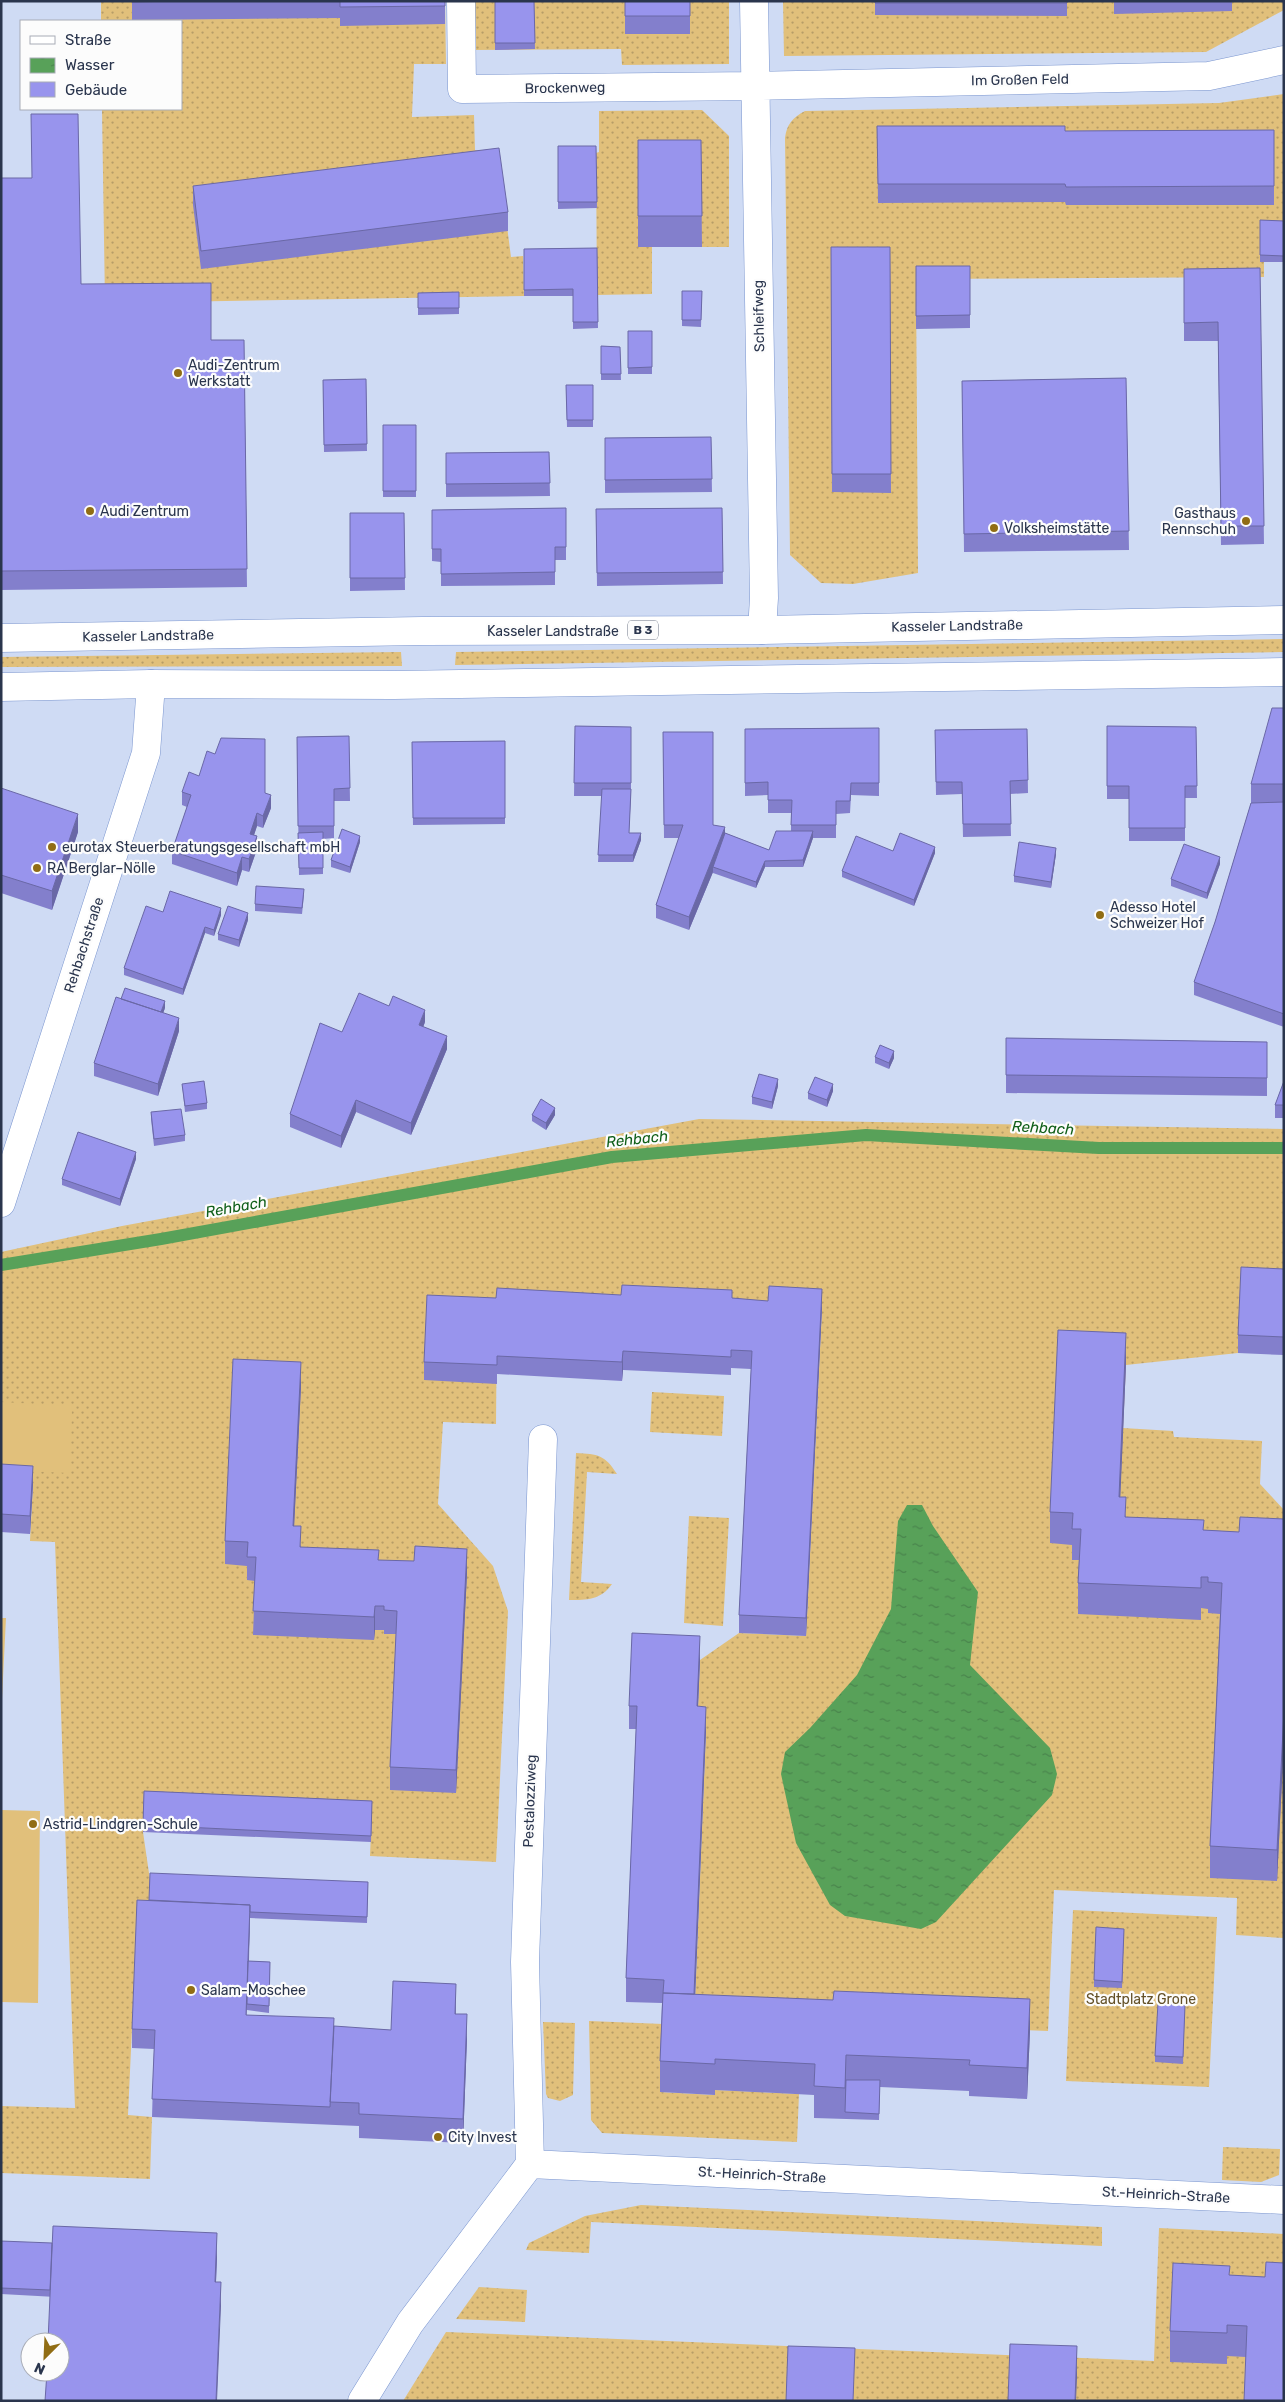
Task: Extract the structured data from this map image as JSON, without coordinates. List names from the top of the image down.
{
  "streets": {
    "street": [
      "Im Großen Feld",
      "Brockenweg",
      "Schleifweg",
      "Kasseler Landstraße",
      "B 3",
      "Rehbachstraße",
      "Pestalozziweg",
      "St.-Heinrich-Straße"
    ]
  },
  "crossings": [
    ["Im Großen Feld", "Brockenweg"],
    ["Im Großen Feld", "Schleifweg"],
    ["Brockenweg", "Schleifweg"],
    ["Schleifweg", "Kasseler Landstraße"],
    ["Pestalozziweg", "St.-Heinrich-Straße"]
  ],
  "water": ["Rehbach"],
  "parks": ["Stadtplatz Grone"],
  "places": [
    "Audi-Zentrum Werkstatt",
    "Audi Zentrum",
    "Gasthaus Rennschuh",
    "Volksheimstätte",
    "eurotax Steuerberatungsgesellschaft mbH",
    "RA Berglar–Nölle",
    "Adesso Hotel Schweizer Hof",
    "Astrid-Lindgren-Schule",
    "Salam-Moschee",
    "City Invest"
  ],
  "legend": ["Straße", "Wasser", "Gebäude"],
  "north": "bottom left"
}
